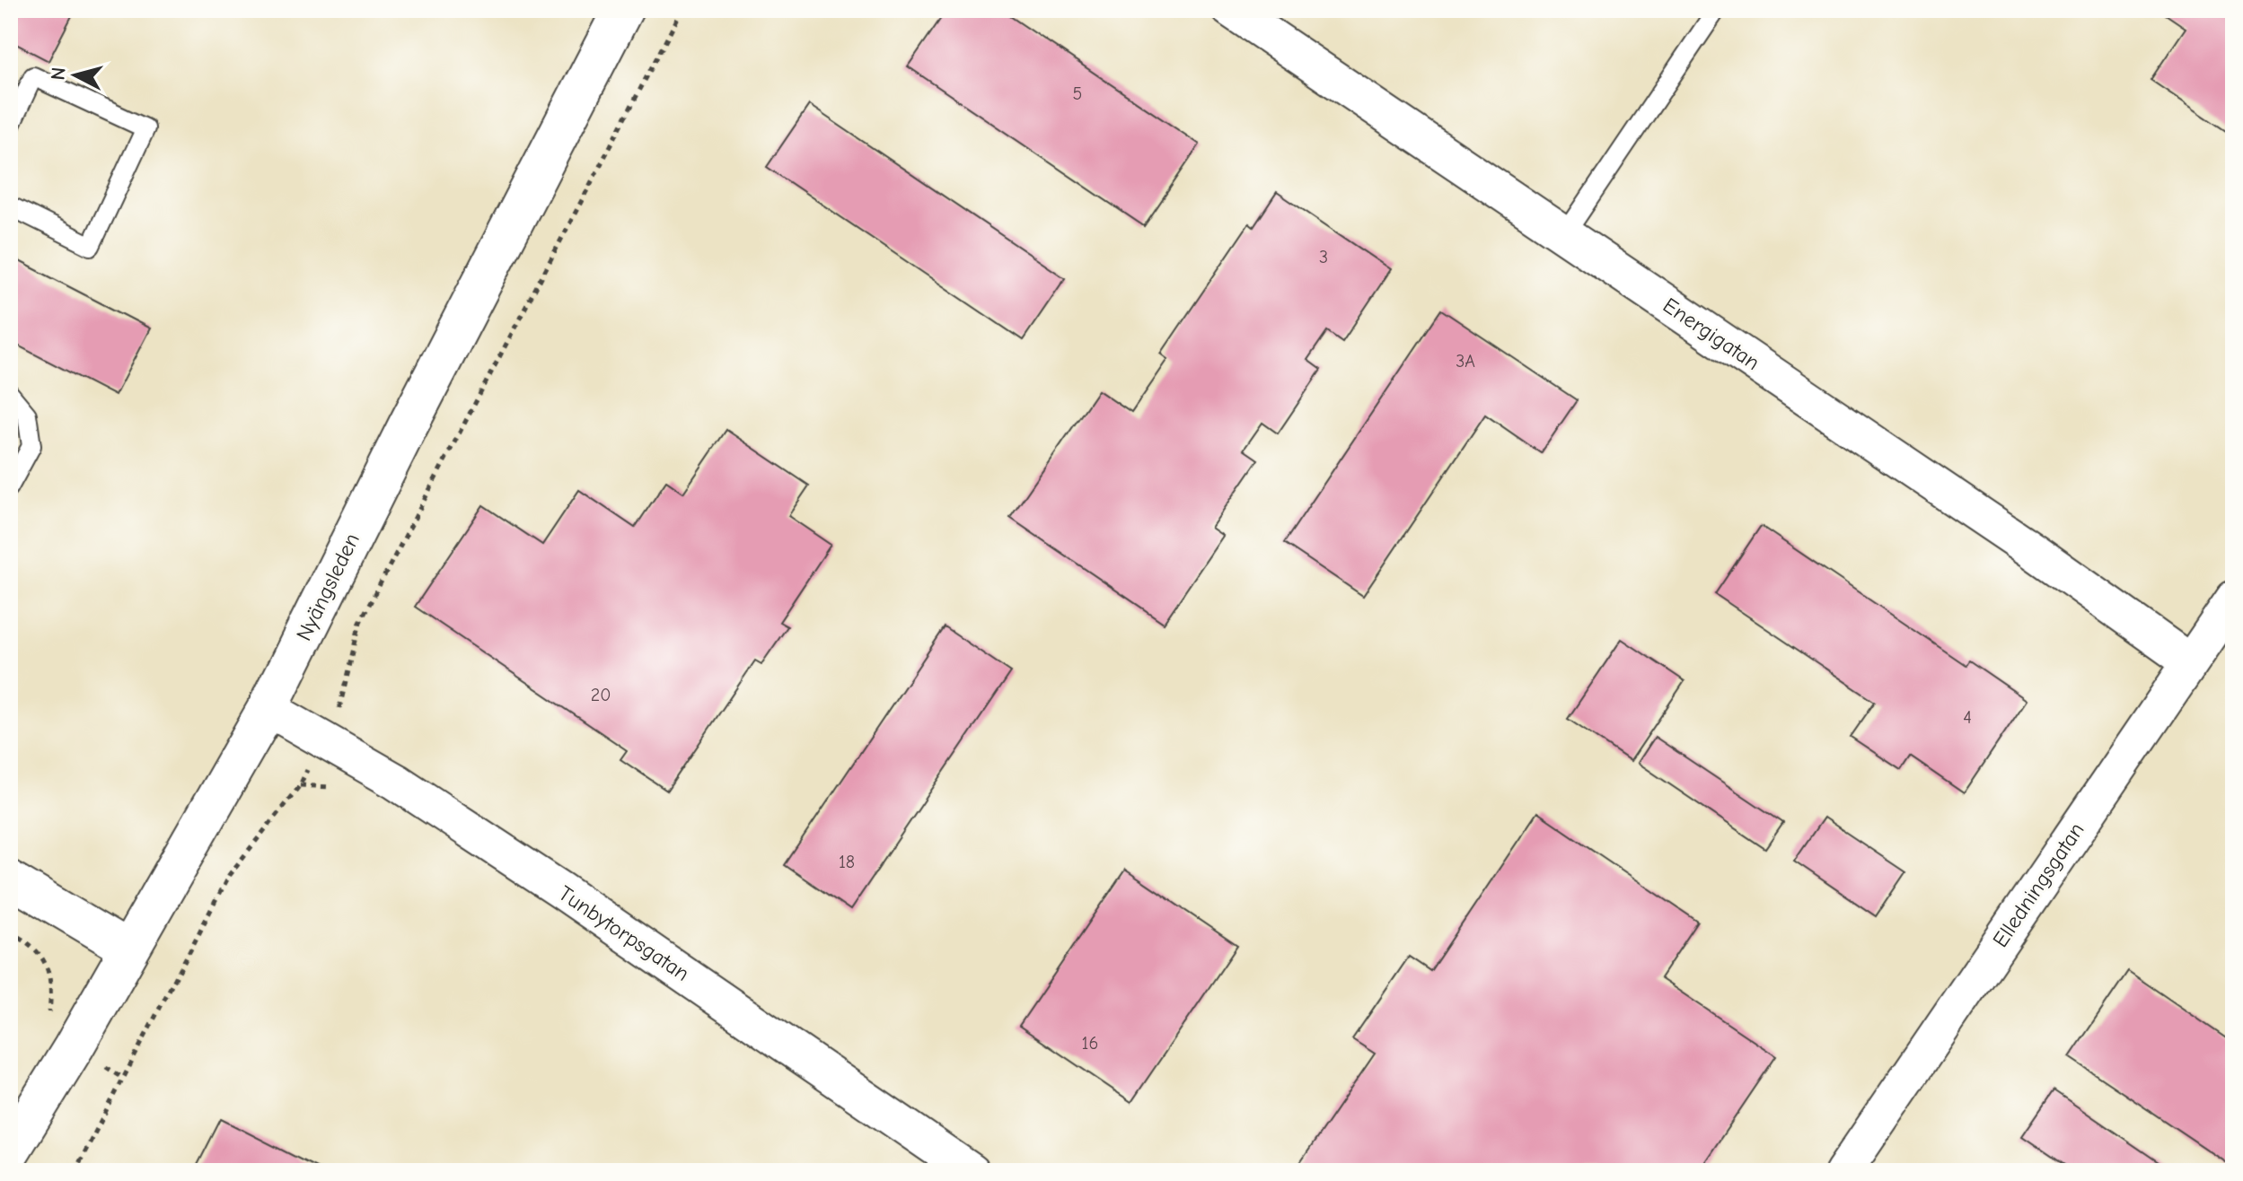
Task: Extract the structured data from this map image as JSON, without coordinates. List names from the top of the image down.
{
  "streets": {
    "street": [
      "Energigatan",
      "Nyängsleden",
      "Elledningsgatan",
      "Tunbytorpsgatan"
    ]
  },
  "crossings": [
    ["Energigatan", "Elledningsgatan"],
    ["Nyängsleden", "Tunbytorpsgatan"]
  ],
  "house_numbers": [
    "5",
    "3",
    "3A",
    "20",
    "4",
    "18",
    "16"
  ],
  "north": "left"
}
